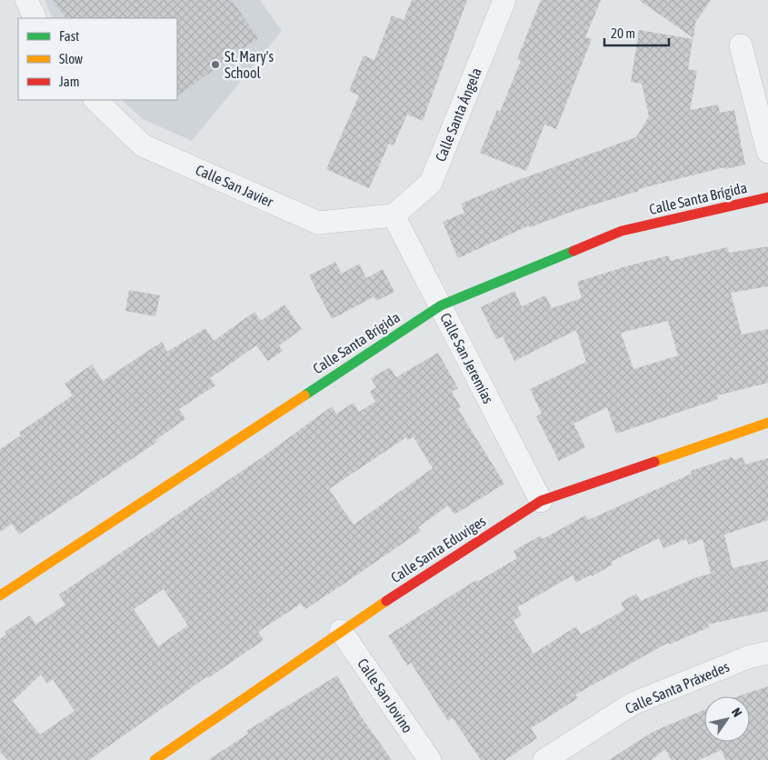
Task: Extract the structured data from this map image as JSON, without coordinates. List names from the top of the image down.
{
  "streets": {
    "street": [
      "Calle Santa Ángela",
      "Calle San Javier",
      "Calle Santa Brígida",
      "Calle San Jeremías",
      "Calle Santa Eduviges",
      "Calle Santa Práxedes",
      "Calle San Jovino"
    ]
  },
  "crossings": [
    ["Calle Santa Ángela", "Calle San Javier"],
    ["Calle Santa Ángela", "Calle San Jeremías"],
    ["Calle San Javier", "Calle San Jeremías"],
    ["Calle Santa Brígida", "Calle San Jeremías"],
    ["Calle San Jeremías", "Calle Santa Eduviges"],
    ["Calle Santa Eduviges", "Calle San Jovino"]
  ],
  "places": ["St. Mary's School"],
  "legend": ["Fast", "Slow", "Jam"],
  "scale_bar": "20 m",
  "north": "top right"
}
